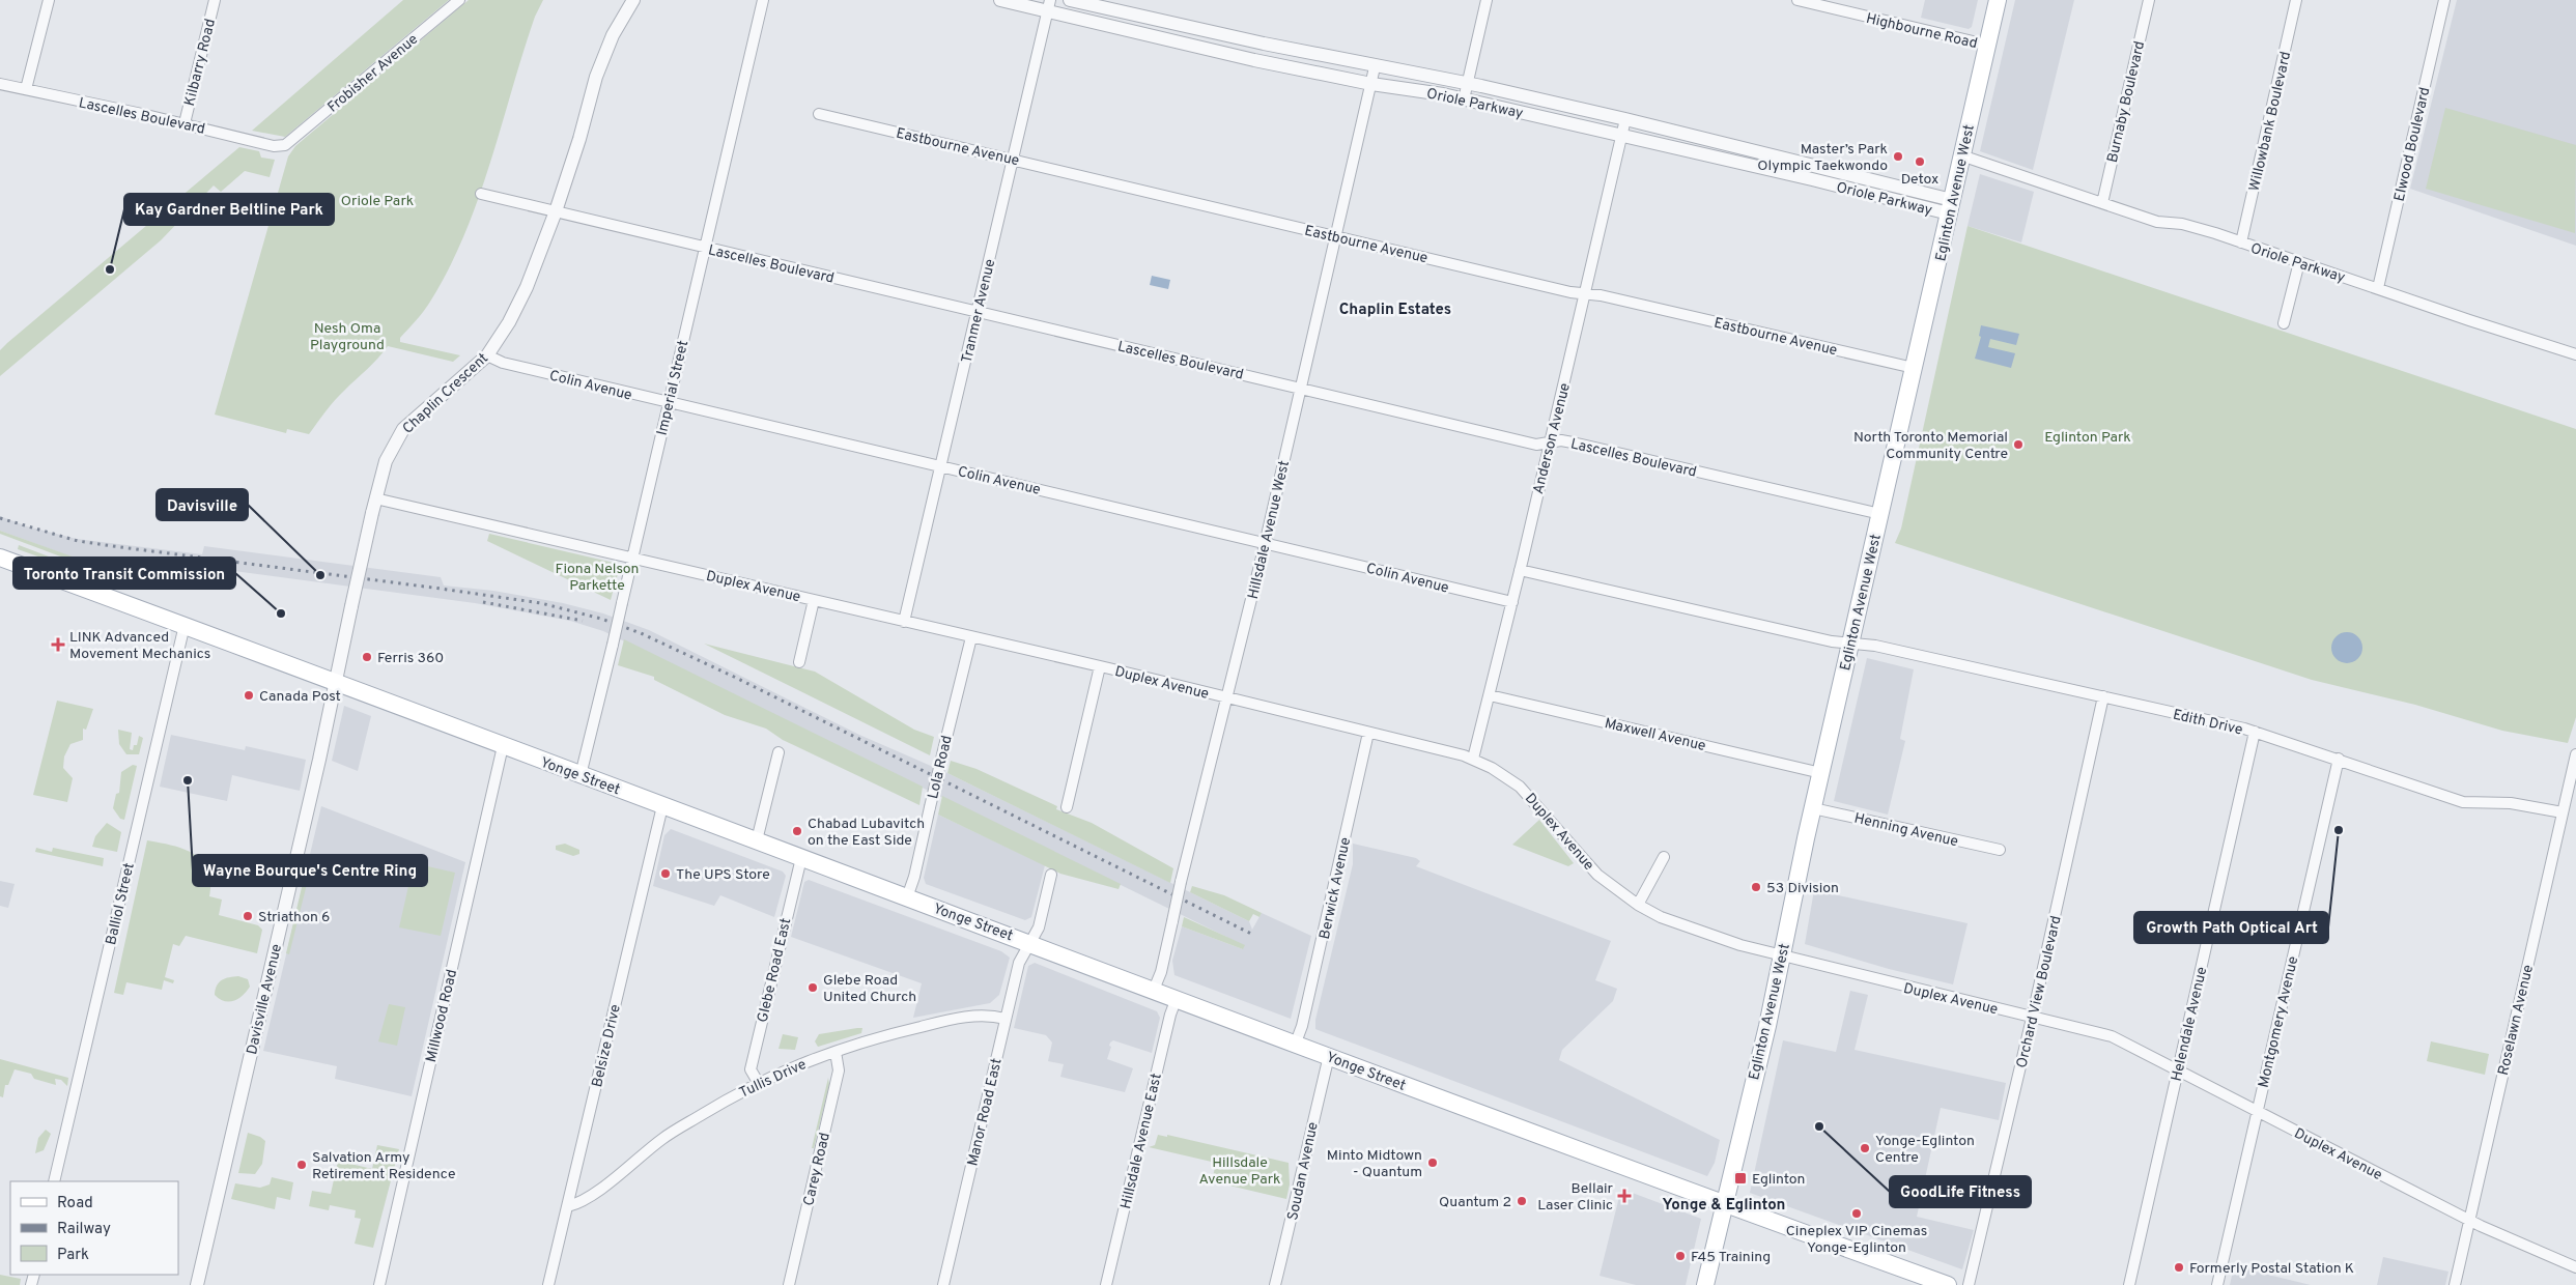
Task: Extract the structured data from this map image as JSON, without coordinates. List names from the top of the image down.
{
  "streets": {
    "main road": ["Eglinton Avenue West", "Yonge Street"],
    "street": [
      "Highbourne Road",
      "Kilbarry Road",
      "Frobisher Avenue",
      "Burnaby Boulevard",
      "Oriole Parkway",
      "Lascelles Boulevard",
      "Willowbank Boulevard",
      "Elwood Boulevard",
      "Eastbourne Avenue",
      "Tranmer Avenue",
      "Colin Avenue",
      "Imperial Street",
      "Chaplin Crescent",
      "Anderson Avenue",
      "Hillsdale Avenue West",
      "Duplex Avenue",
      "Edith Drive",
      "Maxwell Avenue",
      "Lola Road",
      "Henning Avenue",
      "Berwick Avenue",
      "Balliol Street",
      "Glebe Road East",
      "Orchard View Boulevard",
      "Davisville Avenue",
      "Millwood Road",
      "Roselawn Avenue",
      "Montgomery Avenue",
      "Helendale Avenue",
      "Belsize Drive",
      "Tullis Drive",
      "Manor Road East",
      "Hillsdale Avenue East",
      "Carey Road",
      "Soudan Avenue"
    ]
  },
  "crossings": [
    ["Highbourne Road", "Eglinton Avenue West"],
    ["Kilbarry Road", "Lascelles Boulevard"],
    ["Frobisher Avenue", "Lascelles Boulevard"],
    ["Burnaby Boulevard", "Oriole Parkway"],
    ["Oriole Parkway", "Willowbank Boulevard"],
    ["Oriole Parkway", "Elwood Boulevard"],
    ["Oriole Parkway", "Eglinton Avenue West"],
    ["Oriole Parkway", "Tranmer Avenue"],
    ["Oriole Parkway", "Anderson Avenue"],
    ["Oriole Parkway", "Hillsdale Avenue West"],
    ["Lascelles Boulevard", "Eglinton Avenue West"],
    ["Lascelles Boulevard", "Tranmer Avenue"],
    ["Lascelles Boulevard", "Imperial Street"],
    ["Lascelles Boulevard", "Chaplin Crescent"],
    ["Lascelles Boulevard", "Anderson Avenue"],
    ["Lascelles Boulevard", "Hillsdale Avenue West"],
    ["Eastbourne Avenue", "Eglinton Avenue West"],
    ["Eastbourne Avenue", "Tranmer Avenue"],
    ["Eastbourne Avenue", "Anderson Avenue"],
    ["Eastbourne Avenue", "Hillsdale Avenue West"],
    ["Eglinton Avenue West", "Duplex Avenue"],
    ["Eglinton Avenue West", "Edith Drive"],
    ["Eglinton Avenue West", "Maxwell Avenue"],
    ["Eglinton Avenue West", "Yonge Street"],
    ["Eglinton Avenue West", "Henning Avenue"],
    ["Tranmer Avenue", "Colin Avenue"],
    ["Tranmer Avenue", "Duplex Avenue"],
    ["Colin Avenue", "Imperial Street"],
    ["Colin Avenue", "Chaplin Crescent"],
    ["Colin Avenue", "Anderson Avenue"],
    ["Colin Avenue", "Hillsdale Avenue West"],
    ["Imperial Street", "Duplex Avenue"],
    ["Imperial Street", "Yonge Street"],
    ["Chaplin Crescent", "Duplex Avenue"],
    ["Chaplin Crescent", "Yonge Street"],
    ["Chaplin Crescent", "Davisville Avenue"],
    ["Anderson Avenue", "Duplex Avenue"],
    ["Anderson Avenue", "Maxwell Avenue"],
    ["Hillsdale Avenue West", "Duplex Avenue"],
    ["Hillsdale Avenue West", "Yonge Street"],
    ["Duplex Avenue", "Lola Road"],
    ["Duplex Avenue", "Berwick Avenue"],
    ["Duplex Avenue", "Orchard View Boulevard"],
    ["Duplex Avenue", "Roselawn Avenue"],
    ["Duplex Avenue", "Montgomery Avenue"],
    ["Duplex Avenue", "Helendale Avenue"],
    ["Edith Drive", "Orchard View Boulevard"],
    ["Edith Drive", "Roselawn Avenue"],
    ["Edith Drive", "Montgomery Avenue"],
    ["Edith Drive", "Helendale Avenue"],
    ["Lola Road", "Yonge Street"],
    ["Yonge Street", "Berwick Avenue"],
    ["Yonge Street", "Balliol Street"],
    ["Yonge Street", "Glebe Road East"],
    ["Yonge Street", "Davisville Avenue"],
    ["Yonge Street", "Millwood Road"],
    ["Yonge Street", "Belsize Drive"],
    ["Yonge Street", "Manor Road East"],
    ["Yonge Street", "Hillsdale Avenue East"],
    ["Yonge Street", "Soudan Avenue"],
    ["Glebe Road East", "Tullis Drive"],
    ["Belsize Drive", "Tullis Drive"],
    ["Tullis Drive", "Manor Road East"],
    ["Tullis Drive", "Carey Road"]
  ],
  "districts": ["Chaplin Estates", "Yonge & Eglinton"],
  "parks": [
    "Oriole Park",
    "Nesh Oma Playground",
    "Eglinton Park",
    "Fiona Nelson Parkette",
    "Hillsdale Avenue Park"
  ],
  "places": {
    "other": [
      "Master’s Park Olympic Taekwondo",
      "Detox",
      "Kay Gardner Beltline Park",
      "North Toronto Memorial Community Centre",
      "Davisville",
      "Toronto Transit Commission",
      "Ferris 360",
      "Canada Post",
      "Wayne Bourque's Centre Ring",
      "Growth Path Optical Art",
      "Chabad Lubavitch on the East Side",
      "The UPS Store",
      "53 Division",
      "Striathon 6",
      "Glebe Road United Church",
      "GoodLife Fitness",
      "Yonge-Eglinton Centre",
      "Minto Midtown - Quantum",
      "Salvation Army Retirement Residence",
      "Quantum 2",
      "Cineplex VIP Cinemas Yonge-Eglinton",
      "F45 Training",
      "Formerly Postal Station K"
    ],
    "health": ["LINK Advanced Movement Mechanics", "Bellair Laser Clinic"],
    "transit": ["Eglinton"]
  },
  "legend": ["Road", "Railway", "Park"]
}
